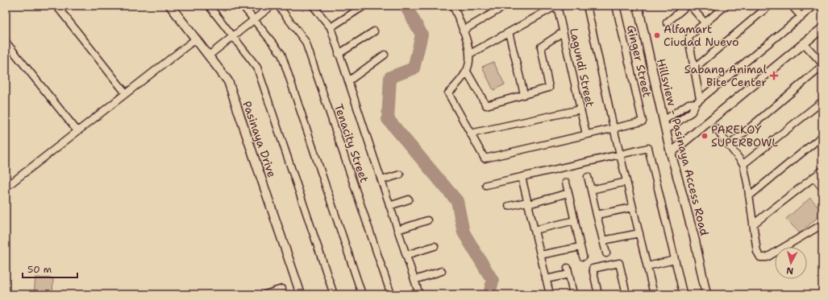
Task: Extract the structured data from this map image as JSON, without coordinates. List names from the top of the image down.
{
  "streets": {
    "street": [
      "Ginger Street",
      "Lagundi Street",
      "Pasinaya Drive",
      "Tenacity Street",
      "Hillsview - Pasinaya Access Road"
    ]
  },
  "places": {
    "other": ["Alfamart Ciudad Nuevo", "PAREKOY SUPERBOWL"],
    "health": ["Sabang Animal Bite Center"]
  },
  "scale_bar": "50 m",
  "north": "bottom"
}
